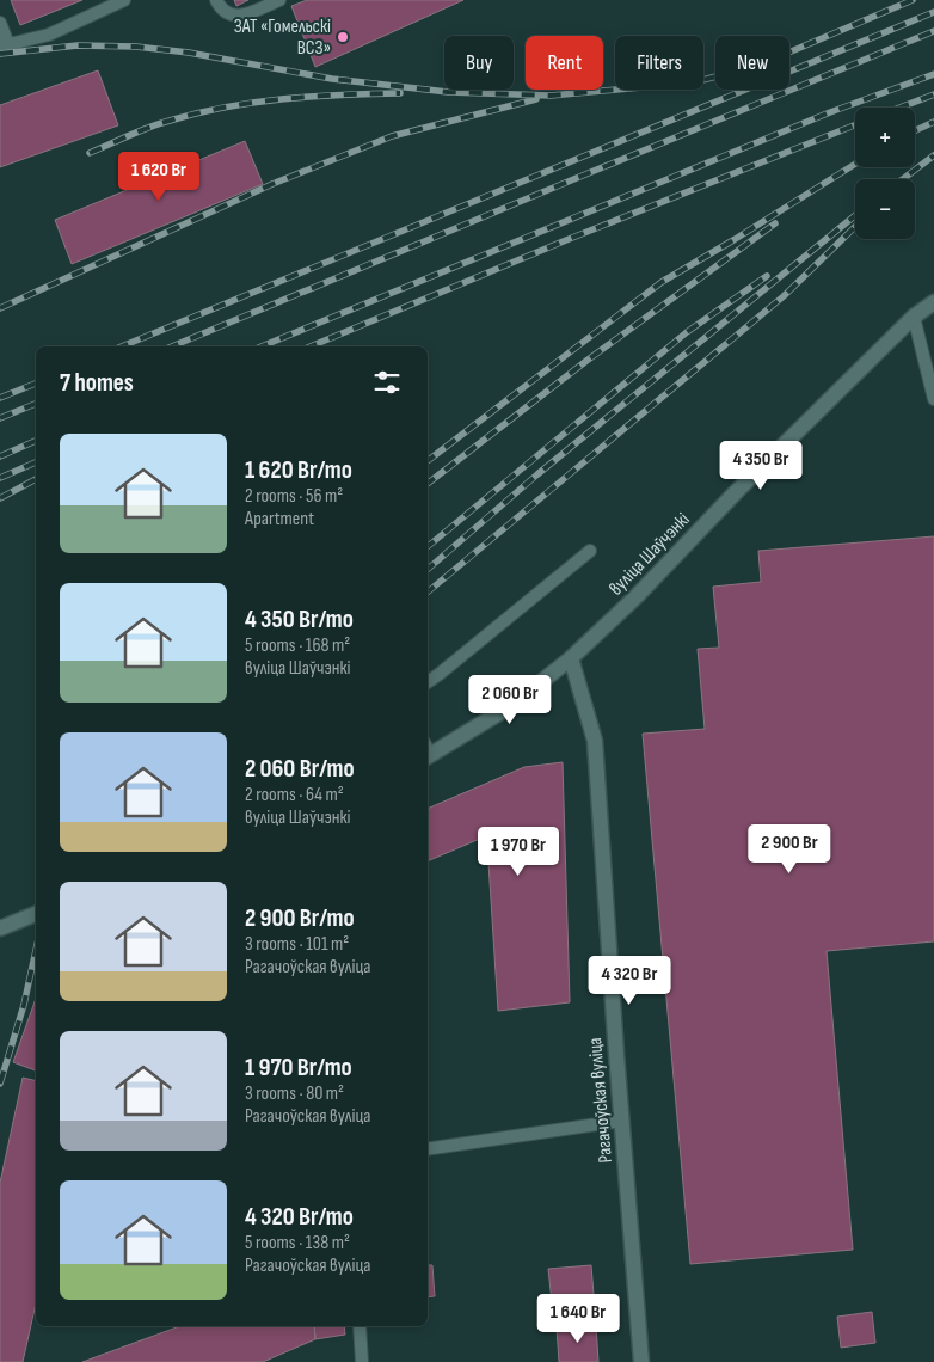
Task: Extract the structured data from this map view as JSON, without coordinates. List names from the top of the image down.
{
  "streets": {
    "main road": ["вуліца Шаўчэнкі", "Рагачоўская вуліца"]
  },
  "crossings": [
    ["вуліца Шаўчэнкі", "Рагачоўская вуліца"]
  ],
  "places": ["ЗАТ «Гомельскі ВСЗ»"],
  "page": {
    "chip": [
      "Buy",
      "Rent",
      "Filters",
      "New"
    ],
    "map_buttons": ["+", "−"],
    "price": [
      "1 620 Br",
      "4 350 Br",
      "2 060 Br",
      "2 900 Br",
      "1 970 Br",
      "4 320 Br",
      "1 640 Br"
    ],
    "heading": "7 homes",
    "list": [
      {
        "name": "1 620 Br/mo",
        "note": "2 rooms · 56 m² · Apartment"
      },
      {
        "name": "4 350 Br/mo",
        "note": "5 rooms · 168 m² · вуліца Шаўчэнкі"
      },
      {
        "name": "2 060 Br/mo",
        "note": "2 rooms · 64 m² · вуліца Шаўчэнкі"
      },
      {
        "name": "2 900 Br/mo",
        "note": "3 rooms · 101 m² · Рагачоўская вуліца"
      },
      {
        "name": "1 970 Br/mo",
        "note": "3 rooms · 80 m² · Рагачоўская вуліца"
      },
      {
        "name": "4 320 Br/mo",
        "note": "5 rooms · 138 m² · Рагачоўская вуліца"
      }
    ]
  }
}
